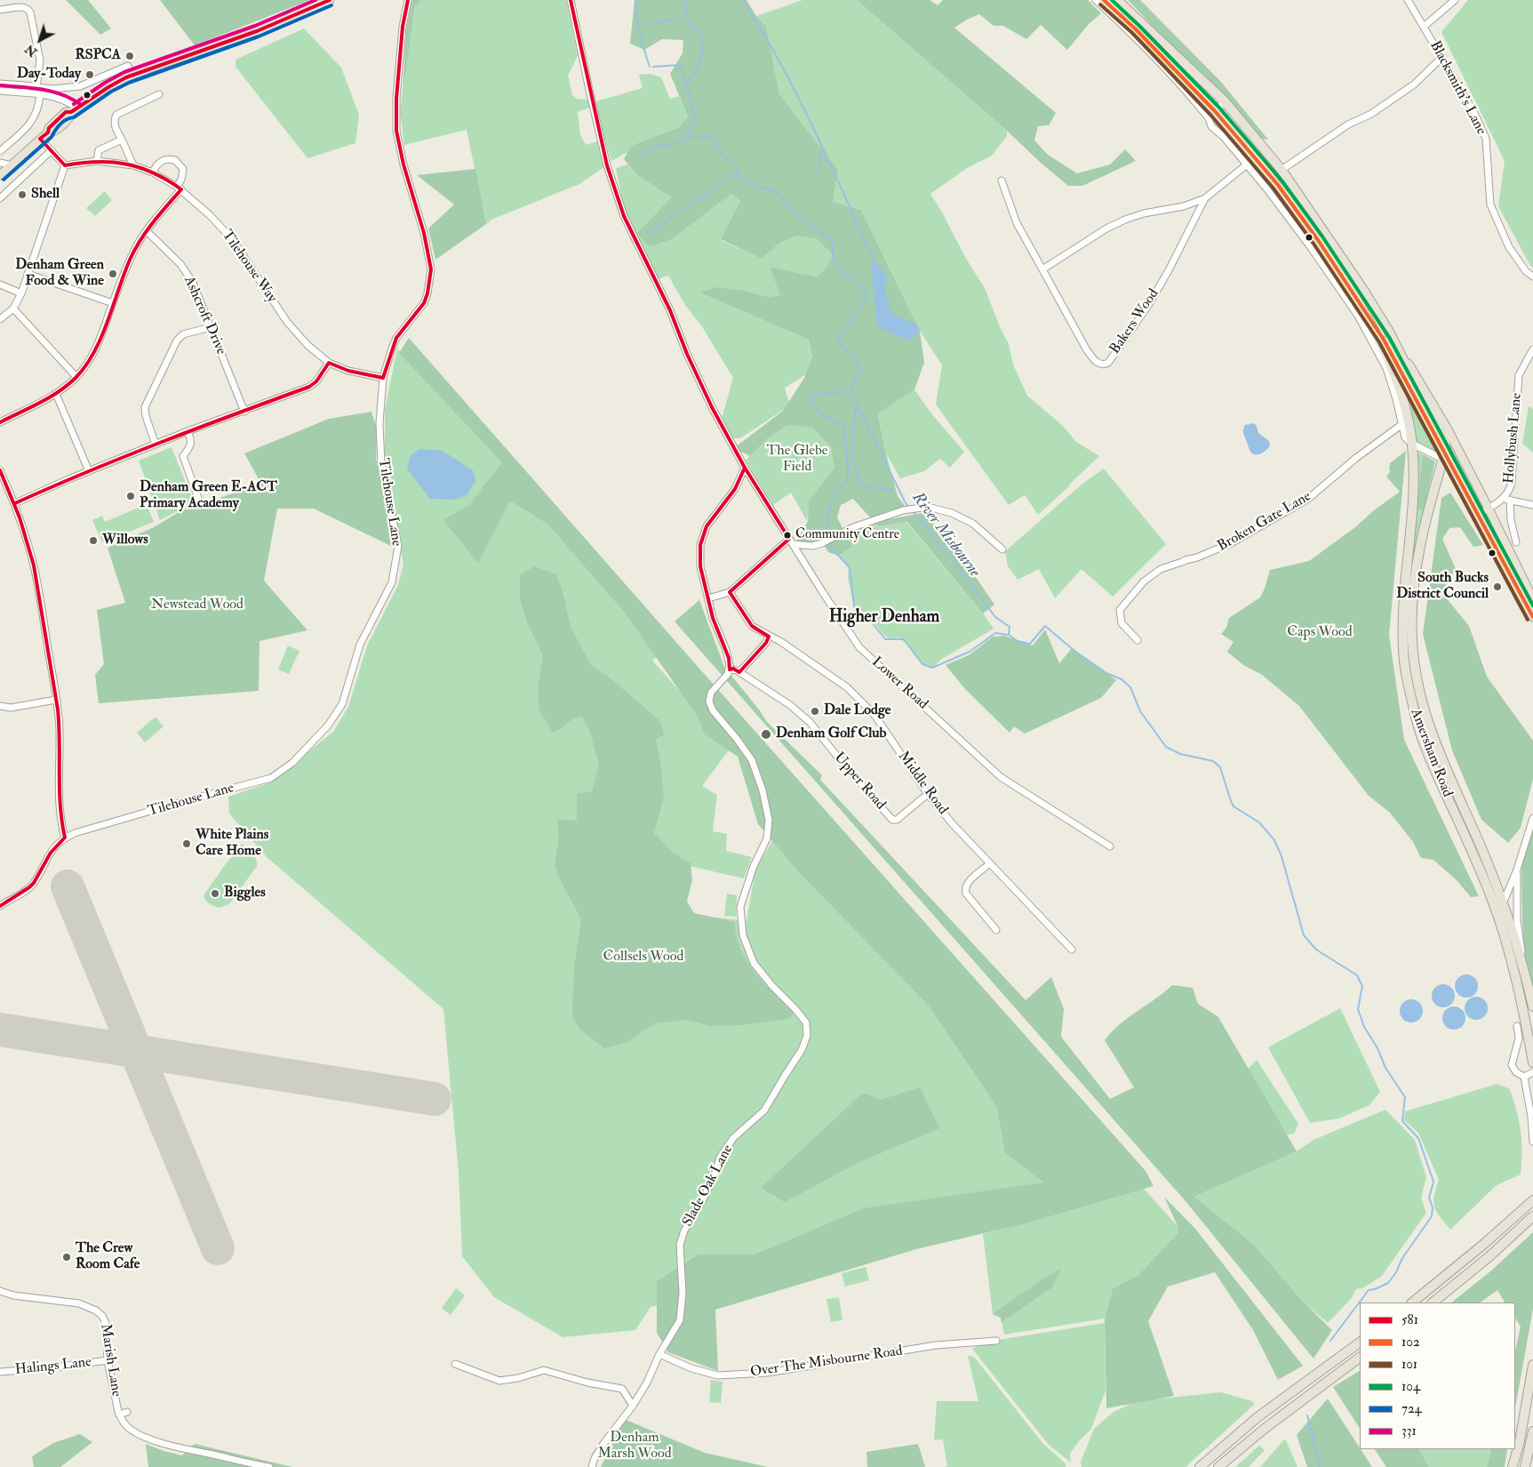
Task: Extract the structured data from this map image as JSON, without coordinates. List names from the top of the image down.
{
  "streets": {
    "highway": ["Amersham Road"],
    "street": [
      "Blacksmith's Lane",
      "Tilehouse Way",
      "Ashcroft Drive",
      "Bakers Wood",
      "Hollybush Lane",
      "Tilehouse Lane",
      "Broken Gate Lane",
      "Lower Road",
      "Upper Road",
      "Middle Road",
      "Slade Oak Lane",
      "Marish Lane",
      "Over The Misbourne Road",
      "Halings Lane"
    ]
  },
  "crossings": [
    ["Tilehouse Way", "Tilehouse Lane"],
    ["Upper Road", "Middle Road"],
    ["Upper Road", "Slade Oak Lane"],
    ["Slade Oak Lane", "Over The Misbourne Road"],
    ["Marish Lane", "Halings Lane"]
  ],
  "districts": ["Higher Denham"],
  "water": ["River Misbourne"],
  "parks": [
    "The Glebe Field",
    "Newstead Wood",
    "Caps Wood",
    "Collsels Wood",
    "Denham Marsh Wood"
  ],
  "places": [
    "RSPCA",
    "Day-Today",
    "Shell",
    "Denham Green Food & Wine",
    "Denham Green E-ACT Primary Academy",
    "Community Centre",
    "Willows",
    "South Bucks District Council",
    "Dale Lodge",
    "Denham Golf Club",
    "White Plains Care Home",
    "Biggles",
    "The Crew Room Cafe"
  ],
  "lines": [
    "transit line 581",
    "transit line 102",
    "transit line 104",
    "transit line 331",
    "transit line 101",
    "transit line 724"
  ],
  "legend": [
    "581",
    "102",
    "101",
    "104",
    "724",
    "331"
  ],
  "north": "bottom left"
}
